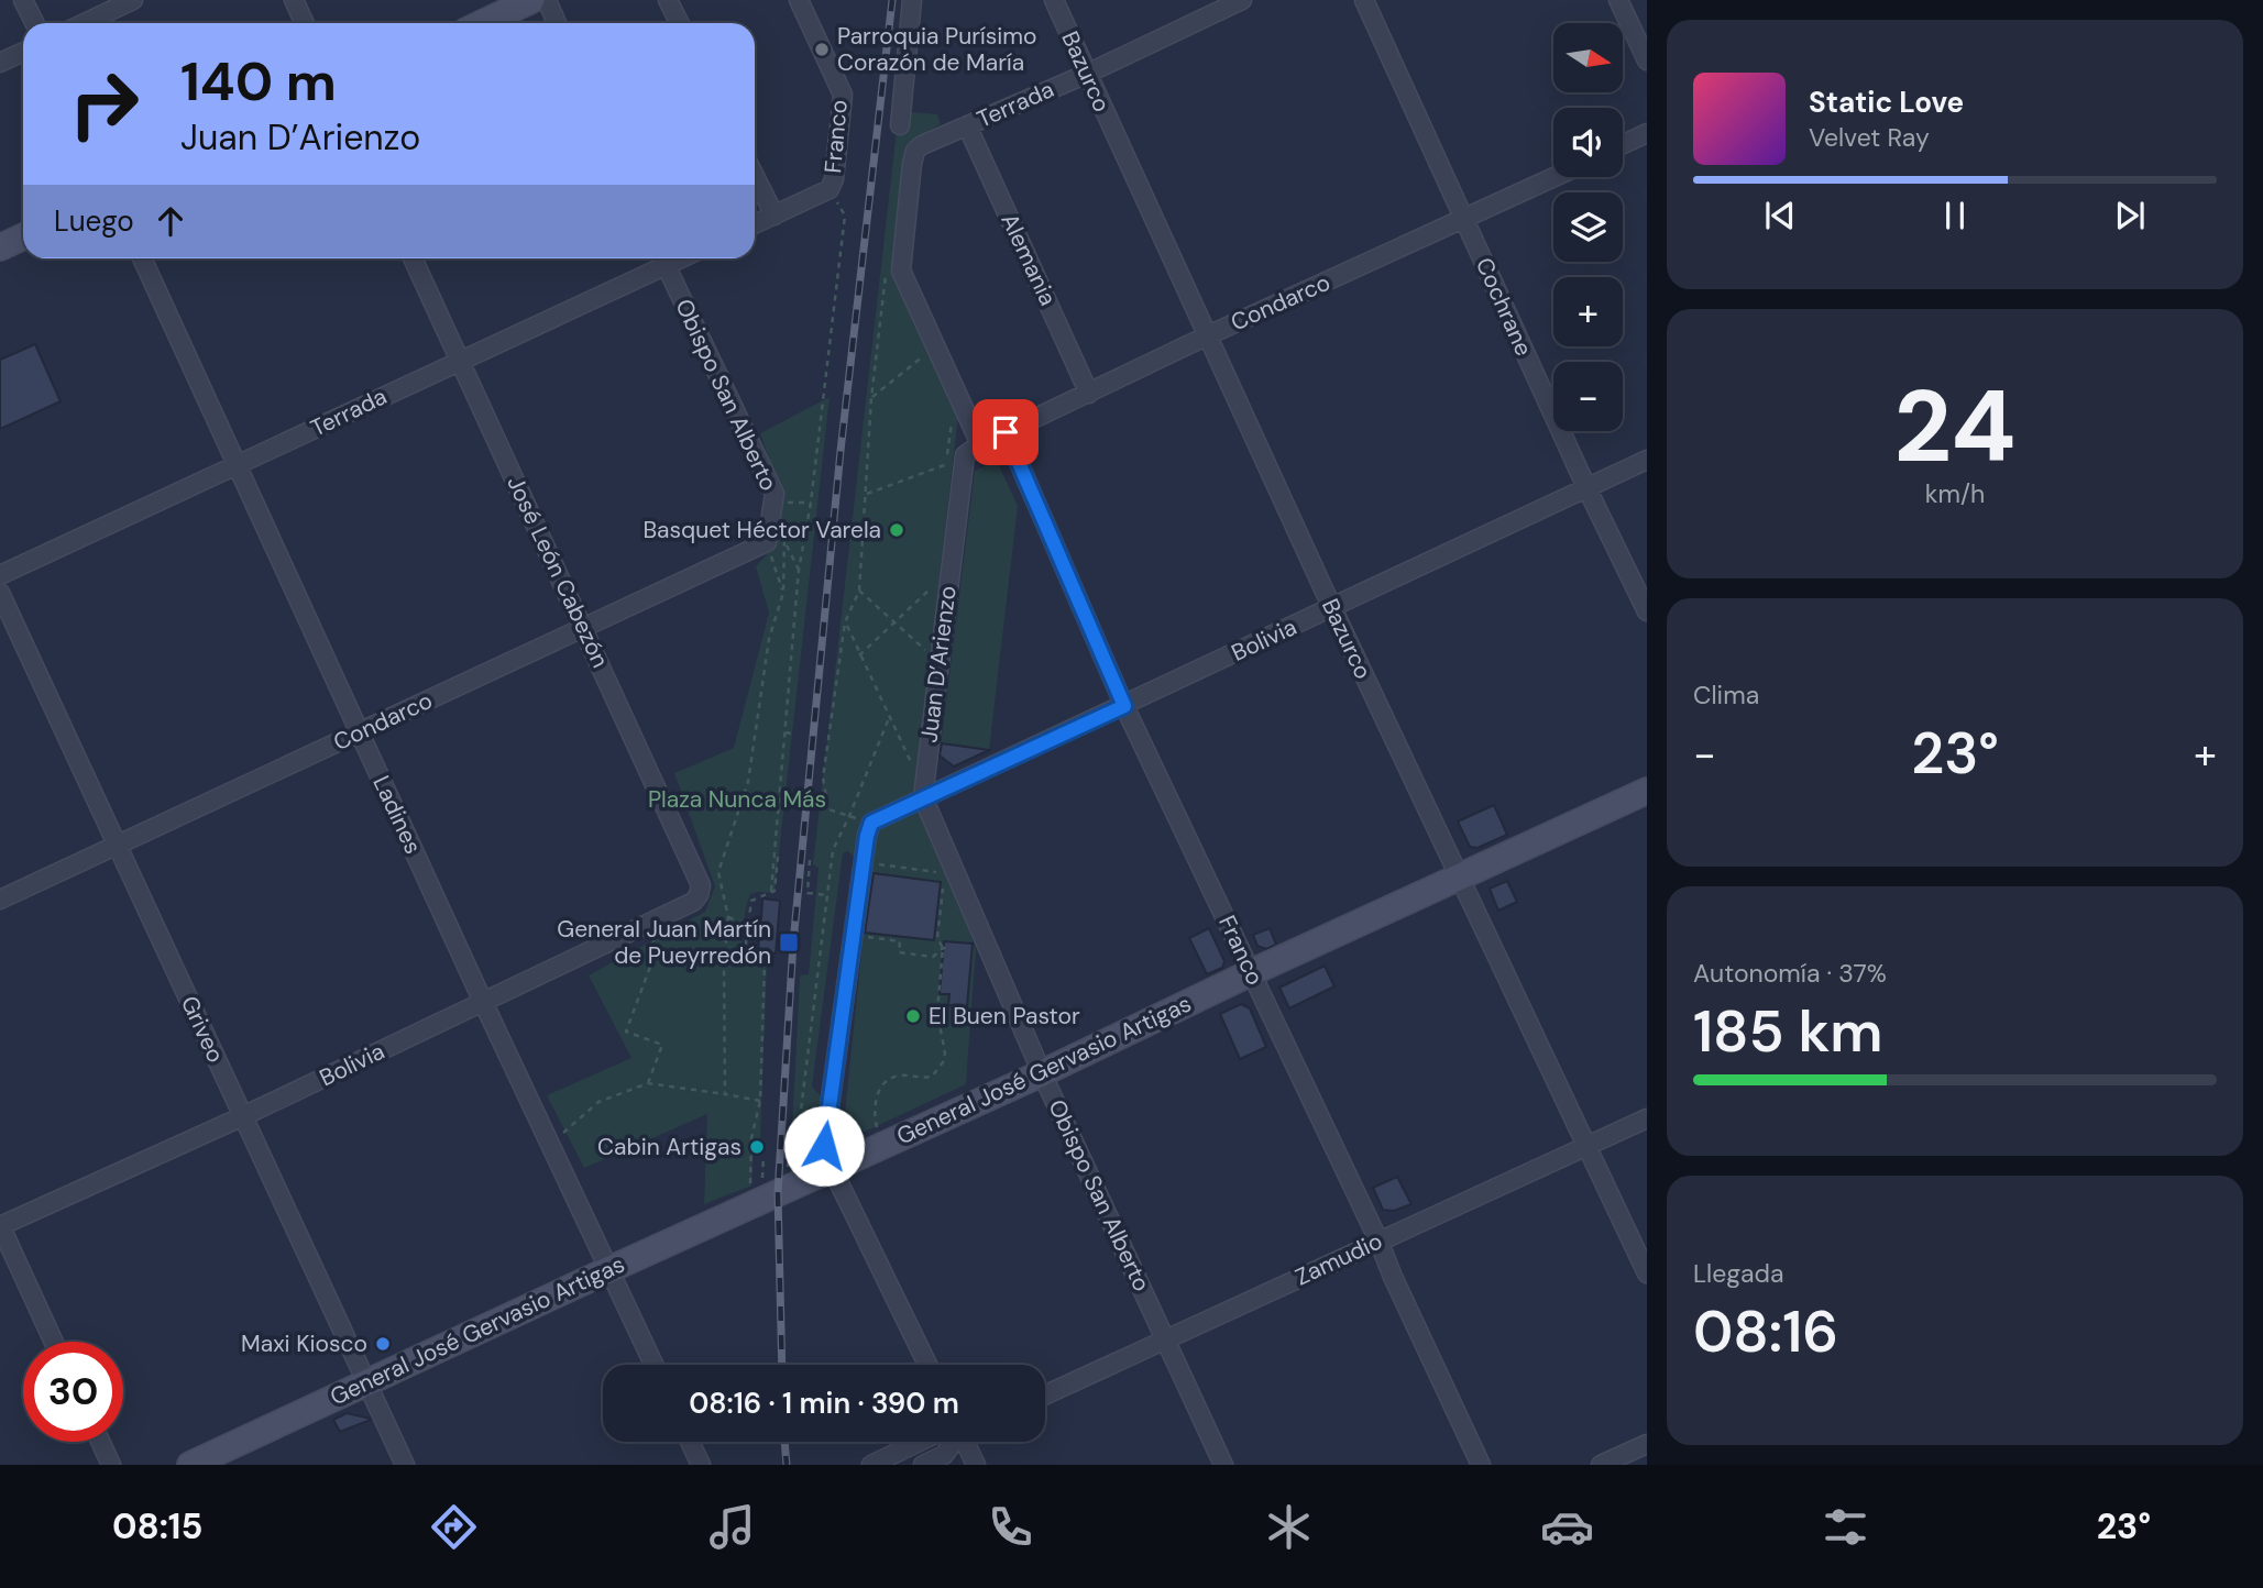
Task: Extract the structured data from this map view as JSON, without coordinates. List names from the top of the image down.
{
  "streets": {
    "street": [
      "Bazurco",
      "Terrada",
      "Franco",
      "Alemania",
      "Condarco",
      "Cochrane",
      "Obispo San Alberto",
      "José León Cabezón",
      "Bolivia",
      "Juan D’Arienzo",
      "Ladines",
      "Griveo",
      "General José Gervasio Artigas",
      "Zamudio"
    ]
  },
  "crossings": [
    ["Bazurco", "Terrada"],
    ["Bazurco", "Condarco"],
    ["Bazurco", "Bolivia"],
    ["Bazurco", "General José Gervasio Artigas"],
    ["Bazurco", "Zamudio"],
    ["Terrada", "Alemania"],
    ["Terrada", "Condarco"],
    ["Terrada", "José León Cabezón"],
    ["Terrada", "Ladines"],
    ["Franco", "Condarco"],
    ["Franco", "Bolivia"],
    ["Franco", "General José Gervasio Artigas"],
    ["Franco", "Zamudio"],
    ["Alemania", "Condarco"],
    ["Condarco", "Cochrane"],
    ["Condarco", "Obispo San Alberto"],
    ["Condarco", "José León Cabezón"],
    ["Condarco", "Ladines"],
    ["Condarco", "Griveo"],
    ["Cochrane", "Bolivia"],
    ["Obispo San Alberto", "Bolivia"],
    ["Obispo San Alberto", "Juan D’Arienzo"],
    ["Obispo San Alberto", "General José Gervasio Artigas"],
    ["Obispo San Alberto", "Zamudio"],
    ["José León Cabezón", "Bolivia"],
    ["Bolivia", "Juan D’Arienzo"],
    ["Bolivia", "Ladines"],
    ["Bolivia", "Griveo"],
    ["Ladines", "General José Gervasio Artigas"],
    ["Griveo", "General José Gervasio Artigas"]
  ],
  "parks": ["Plaza Nunca Más"],
  "places": {
    "other": [
      "Parroquia Purísimo Corazón de María",
      "Basquet Héctor Varela",
      "El Buen Pastor",
      "Cabin Artigas",
      "Maxi Kiosco"
    ],
    "transit": ["General Juan Martín de Pueyrredón"]
  },
  "north": "right",
  "page": {
    "map_buttons": ["+", "−"],
    "turn": ["140 m", "Juan D’Arienzo"],
    "song": ["Static Love", "Velvet Ray"],
    "then": "Luego",
    "tile": [
      ["24", "km/h"],
      "Clima",
      ["Autonomía · 37%", "185 km"],
      ["Llegada", "08:16"]
    ],
    "heat": ["−", "23°", "+"],
    "limit": "30",
    "trip": "08:16 · 1 min · 390 m",
    "tabs": ["08:15", "23°"]
  }
}
